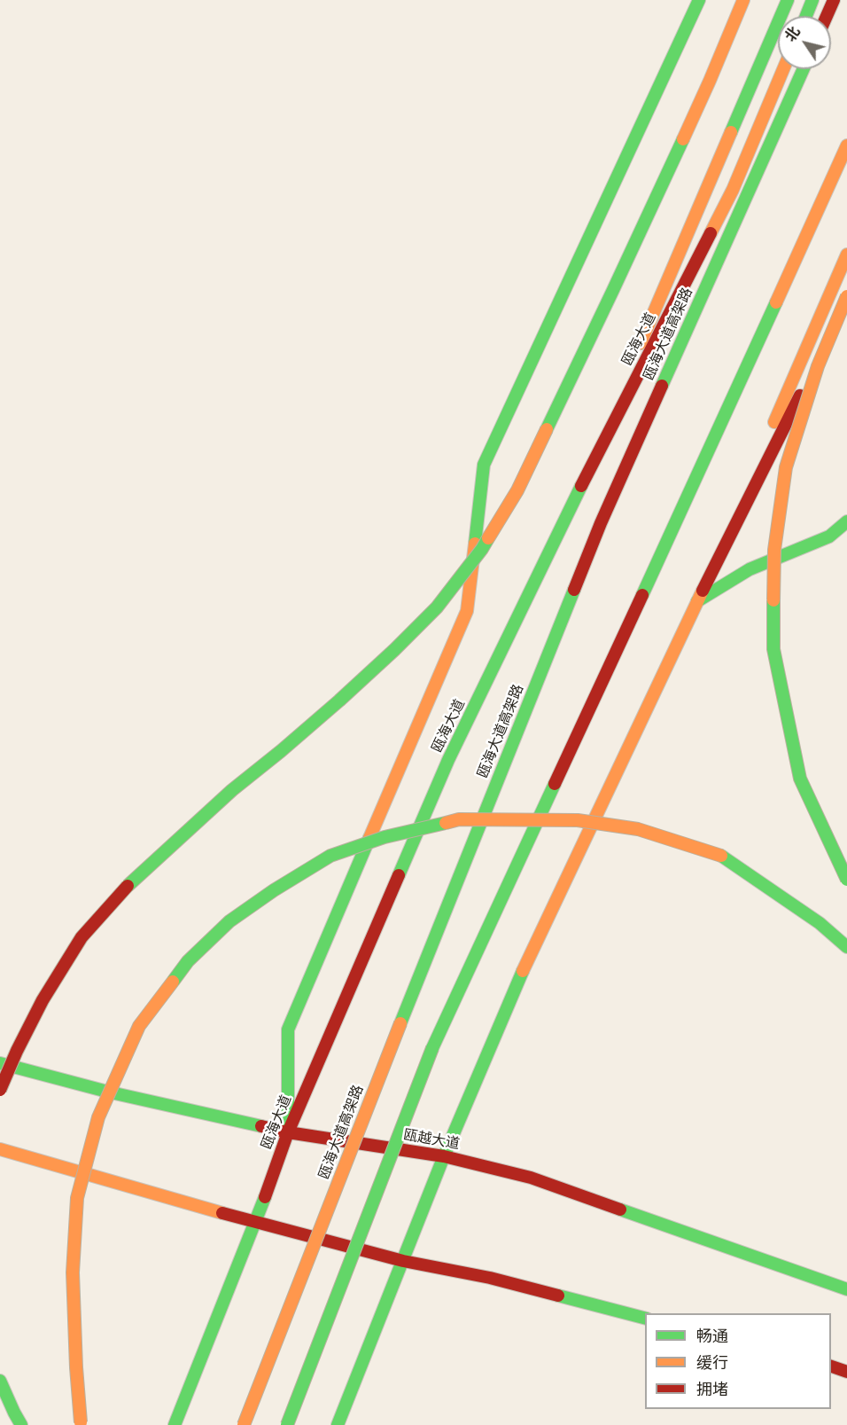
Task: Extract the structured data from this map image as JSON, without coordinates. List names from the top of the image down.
{
  "streets": {
    "main road": ["瓯海大道高架路", "瓯海大道", "瓯越大道"]
  },
  "crossings": [
    ["瓯海大道", "瓯越大道"]
  ],
  "legend": ["畅通", "缓行", "拥堵"],
  "north": "top left"
}
